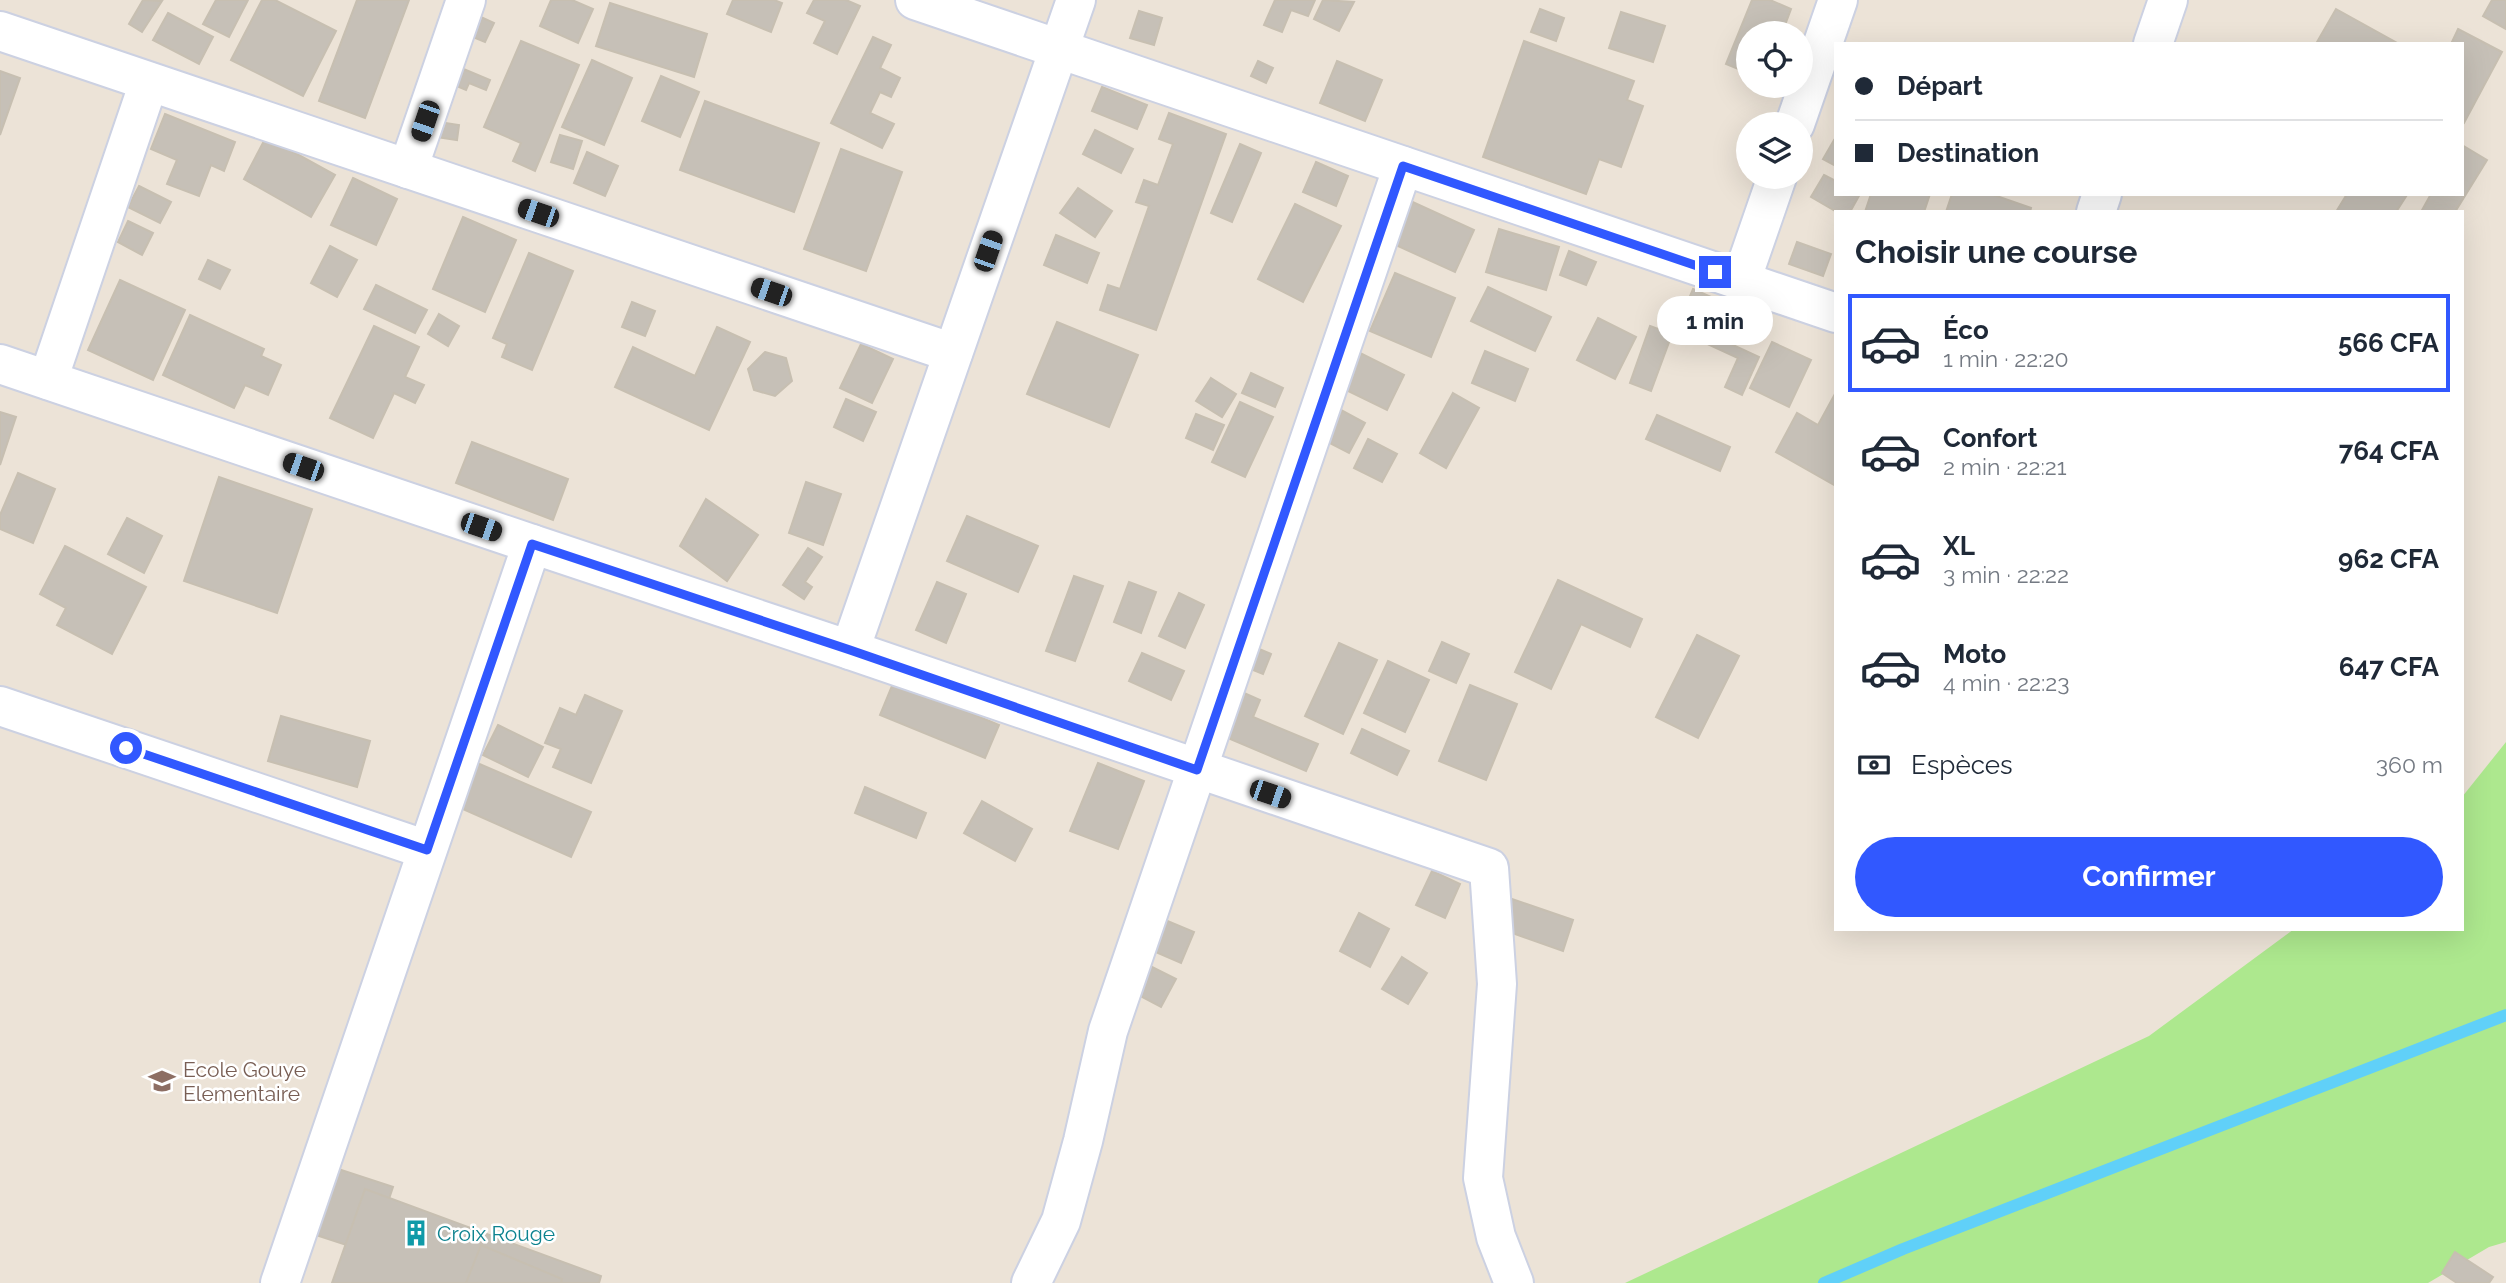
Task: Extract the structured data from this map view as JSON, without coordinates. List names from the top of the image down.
{
  "places": {
    "school or university": ["Ecole Gouye Elementaire"],
    "building": ["Croix Rouge"]
  },
  "page": {
    "banner": ["Départ", "Destination"],
    "heading": "Choisir une course",
    "list": [
      {
        "name": "Éco",
        "note": "1 min · 22:20",
        "value": "566 CFA"
      },
      {
        "name": "Confort",
        "note": "2 min · 22:21",
        "value": "764 CFA"
      },
      {
        "name": "XL",
        "note": "3 min · 22:22",
        "value": "962 CFA"
      },
      {
        "name": "Moto",
        "note": "4 min · 22:23",
        "value": "647 CFA"
      }
    ],
    "bubble": "1 min",
    "pay": ["Espèces", "360 m"],
    "buttons": "Confirmer"
  }
}
